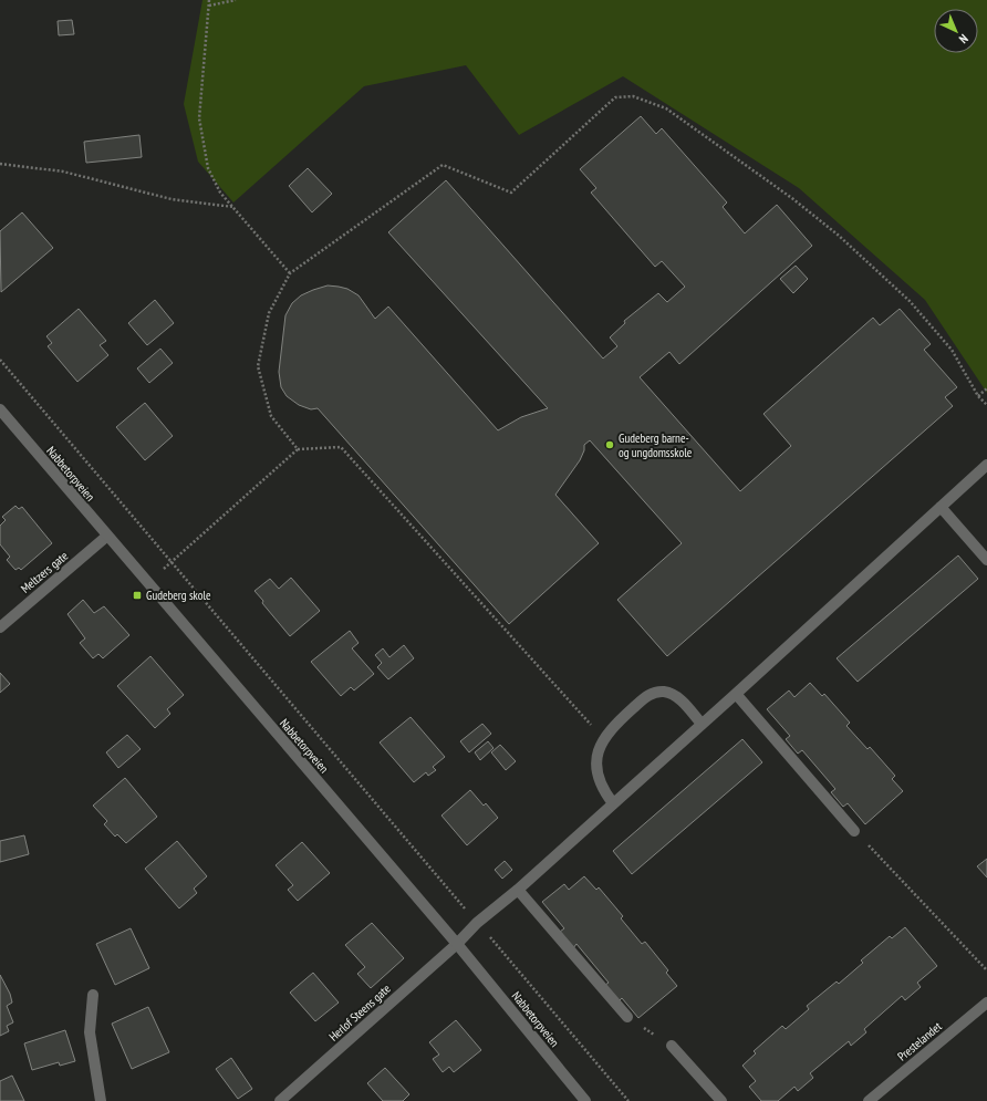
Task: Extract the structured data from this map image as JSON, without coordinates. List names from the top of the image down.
{
  "streets": {
    "street": [
      "Nabbetorpveien",
      "Meltzers gate",
      "Herlof Steens gate",
      "Prestelandet"
    ]
  },
  "crossings": [
    ["Nabbetorpveien", "Meltzers gate"],
    ["Nabbetorpveien", "Herlof Steens gate"]
  ],
  "places": {
    "other": ["Gudeberg barne- og ungdomsskole"],
    "transit": ["Gudeberg skole"]
  },
  "north": "bottom right"
}
